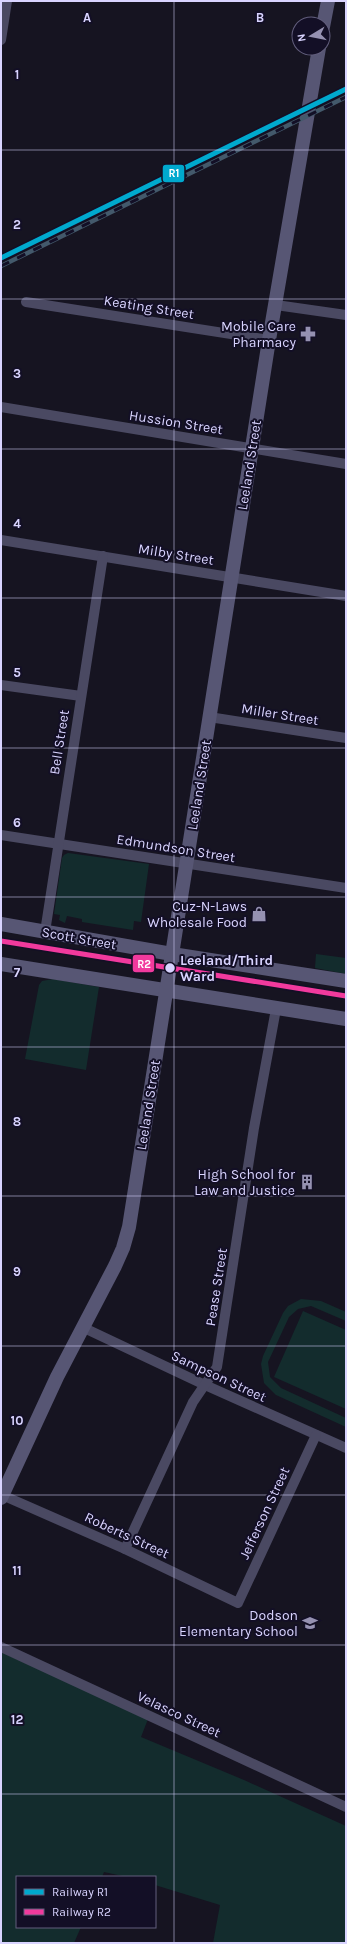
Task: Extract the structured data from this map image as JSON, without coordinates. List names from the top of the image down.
{
  "streets": {
    "main road": ["Leeland Street", "Scott Street"],
    "street": [
      "Keating Street",
      "Hussion Street",
      "Milby Street",
      "Miller Street",
      "Bell Street",
      "Edmundson Street",
      "Pease Street",
      "Sampson Street",
      "Jefferson Street",
      "Roberts Street",
      "Velasco Street"
    ]
  },
  "crossings": [
    ["Keating Street", "Leeland Street"],
    ["Hussion Street", "Leeland Street"],
    ["Leeland Street", "Milby Street"],
    ["Leeland Street", "Miller Street"],
    ["Leeland Street", "Edmundson Street"],
    ["Leeland Street", "Scott Street"],
    ["Leeland Street", "Sampson Street"],
    ["Leeland Street", "Roberts Street"],
    ["Milby Street", "Bell Street"],
    ["Bell Street", "Edmundson Street"],
    ["Bell Street", "Scott Street"],
    ["Pease Street", "Sampson Street"],
    ["Pease Street", "Roberts Street"],
    ["Sampson Street", "Jefferson Street"],
    ["Jefferson Street", "Roberts Street"]
  ],
  "places": {
    "pharmacy": ["Mobile Care Pharmacy"],
    "shop": ["Cuz-N-Laws Wholesale Food"],
    "other": ["Leeland/Third Ward"],
    "building": ["High School for Law and Justice"],
    "school or university": ["Dodson Elementary School"]
  },
  "lines": ["rail line R1", "rail line R2"],
  "legend": ["Railway R1", "Railway R2"],
  "north": "left",
  "grid": {
    "columns": ["A", "B"],
    "rows": [
      "1",
      "2",
      "3",
      "4",
      "5",
      "6",
      "7",
      "8",
      "9",
      "10",
      "11",
      "12"
    ]
  }
}
